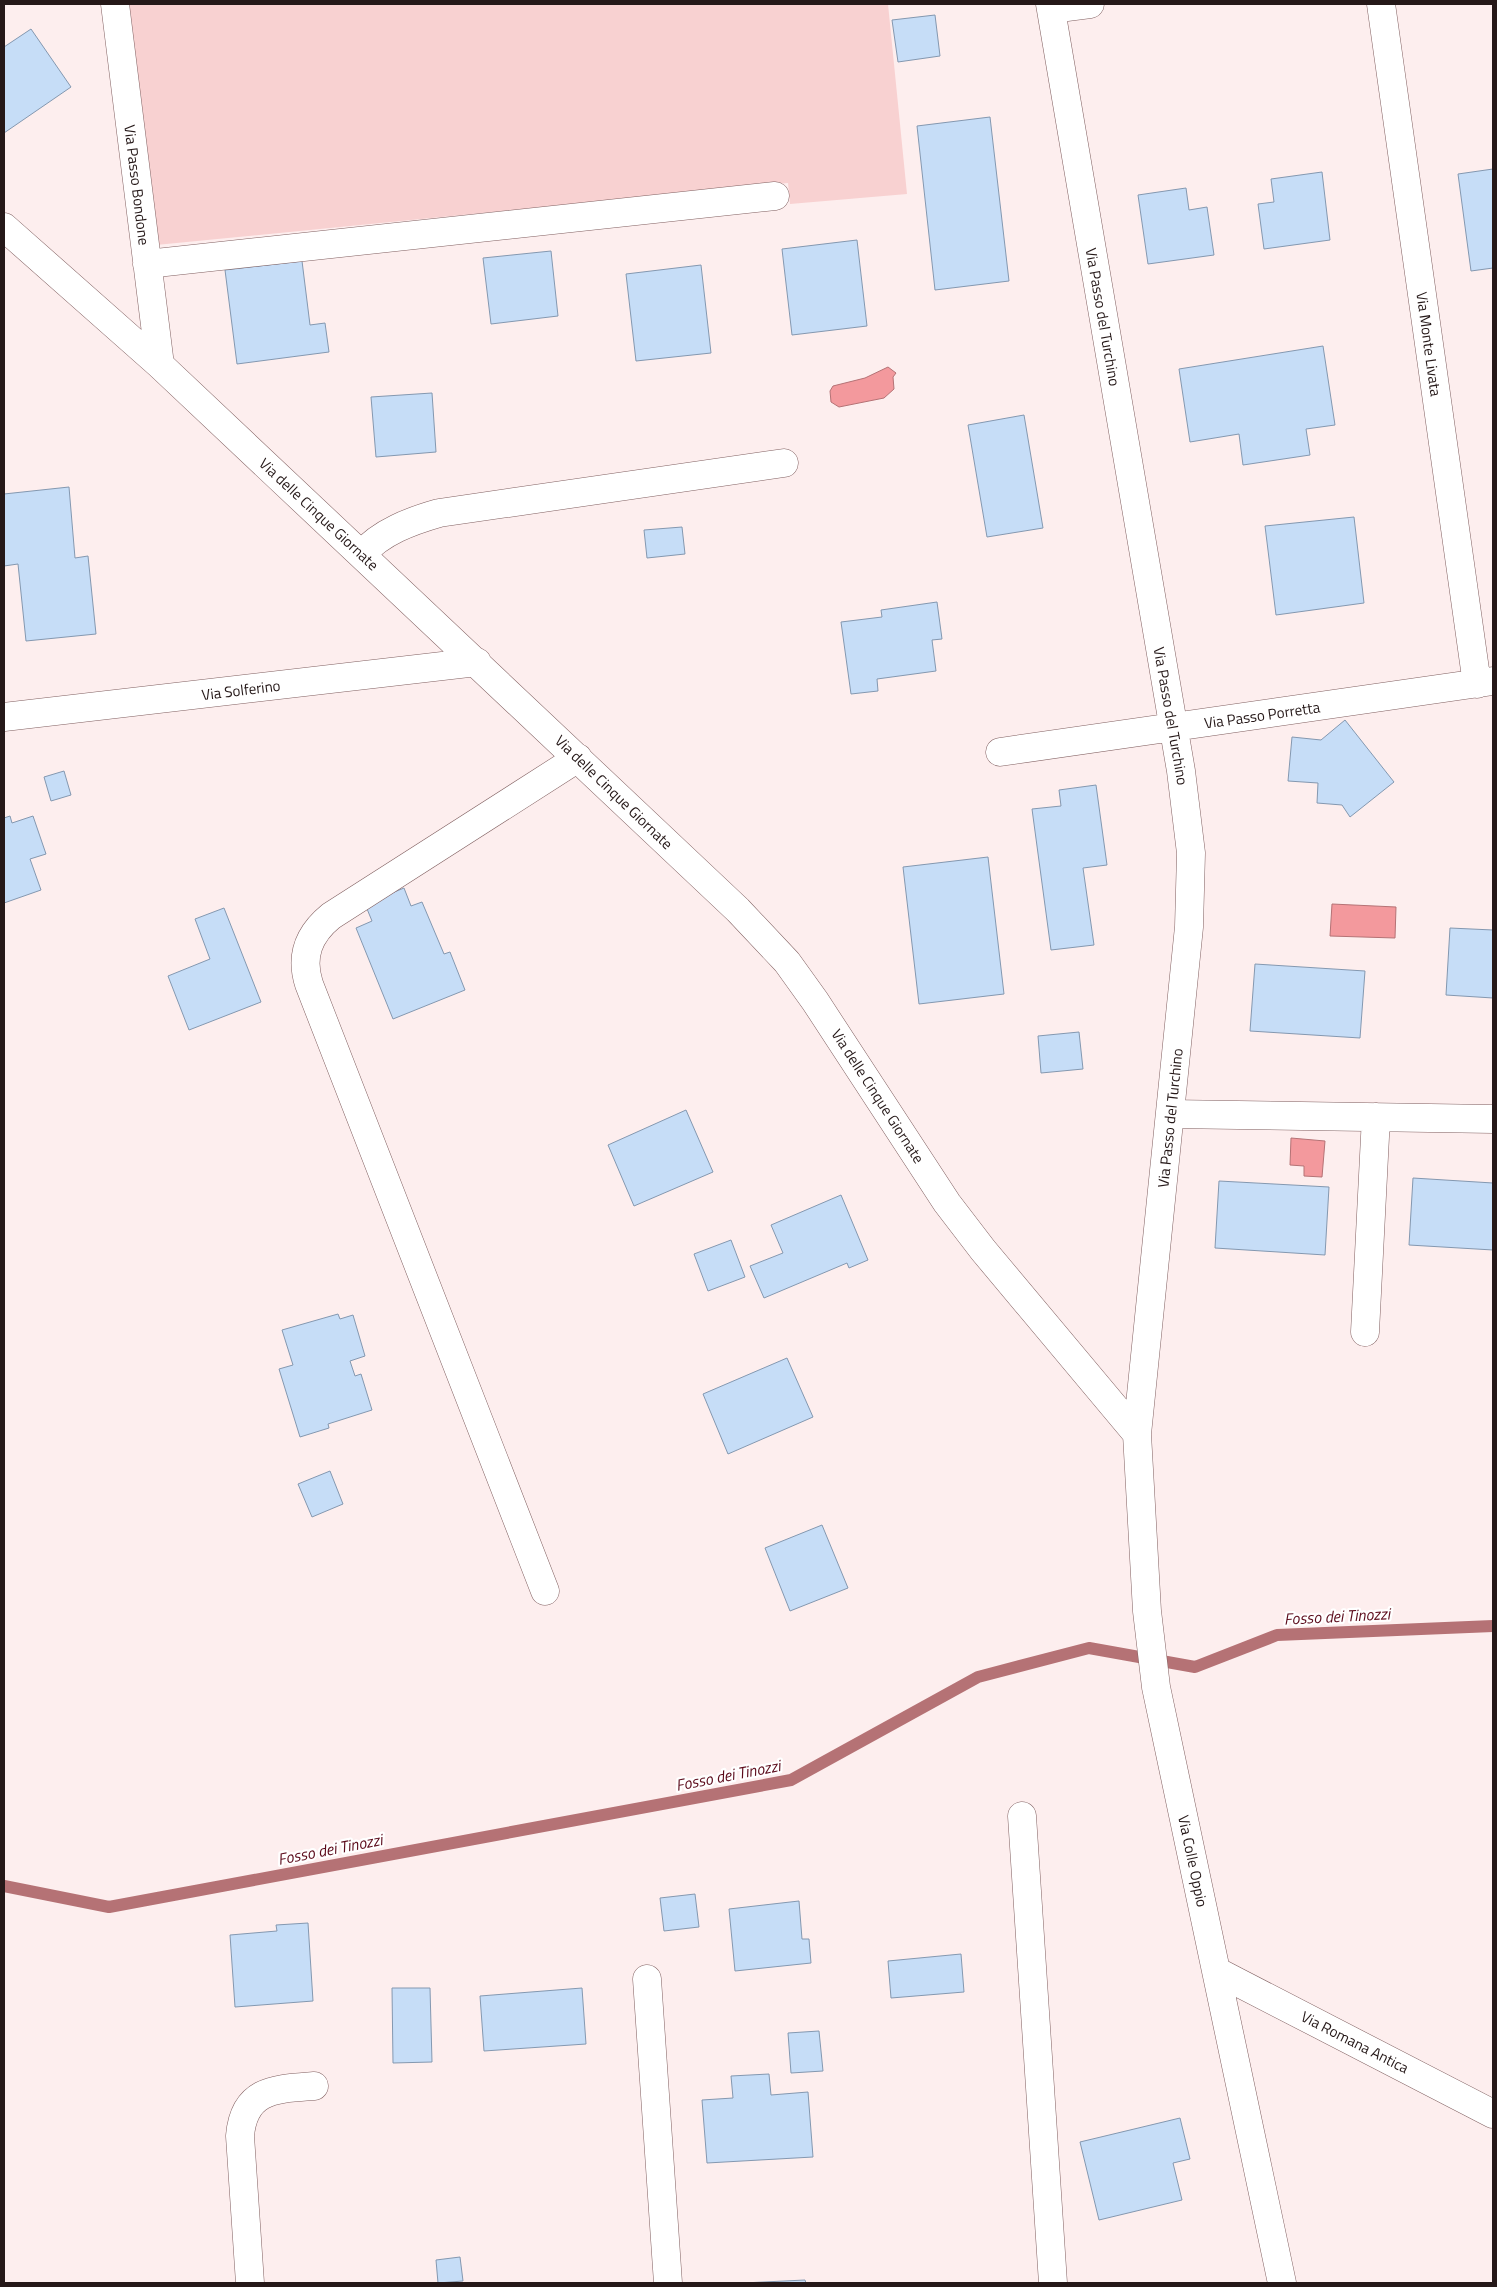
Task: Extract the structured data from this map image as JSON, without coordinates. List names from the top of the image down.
{
  "streets": {
    "street": [
      "Via Passo Bondone",
      "Via Passo del Turchino",
      "Via Monte Livata",
      "Via delle Cinque Giornate",
      "Via Solferino",
      "Via Passo Porretta",
      "Via Colle Oppio",
      "Via Romana Antica"
    ]
  },
  "crossings": [
    ["Via Passo Bondone", "Via delle Cinque Giornate"],
    ["Via Passo del Turchino", "Via delle Cinque Giornate"],
    ["Via Passo del Turchino", "Via Passo Porretta"],
    ["Via Passo del Turchino", "Via Colle Oppio"],
    ["Via Monte Livata", "Via Passo Porretta"],
    ["Via delle Cinque Giornate", "Via Solferino"],
    ["Via delle Cinque Giornate", "Via Colle Oppio"],
    ["Via Colle Oppio", "Via Romana Antica"]
  ],
  "water": ["Fosso dei Tinozzi"]
}
